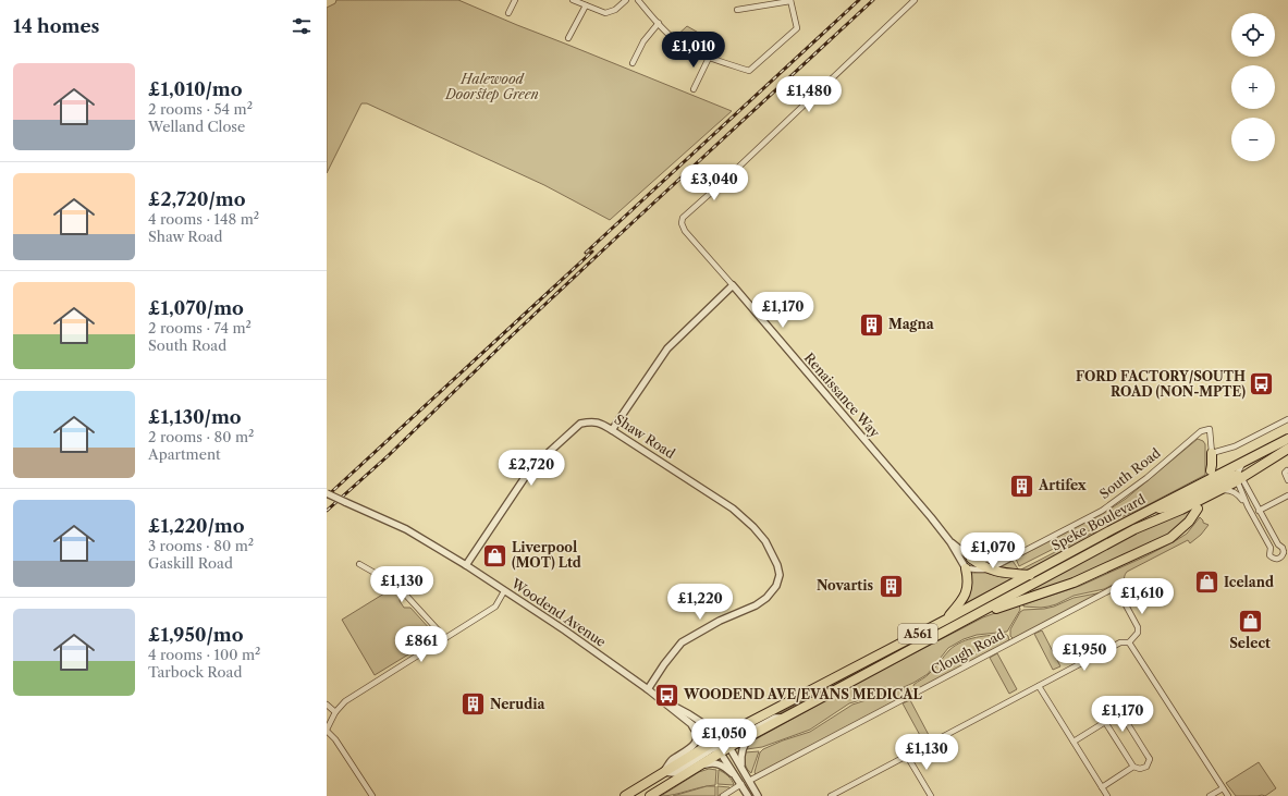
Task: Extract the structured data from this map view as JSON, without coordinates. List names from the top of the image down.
{
  "streets": {
    "highway": ["Speke Boulevard", "A561"],
    "street": [
      "Renaissance Way",
      "Shaw Road",
      "South Road",
      "Woodend Avenue",
      "Clough Road"
    ]
  },
  "crossings": [
    ["Renaissance Way", "South Road"],
    ["Shaw Road", "Woodend Avenue"],
    ["Speke Boulevard", "Woodend Avenue"],
    ["Speke Boulevard", "A561"],
    ["Woodend Avenue", "A561"]
  ],
  "parks": ["Halewood Doorstep Green"],
  "places": {
    "building": [
      "Magna",
      "Artifex",
      "Novartis",
      "Nerudia"
    ],
    "bus stop": ["FORD FACTORY/SOUTH ROAD (NON-MPTE)", "WOODEND AVE/EVANS MEDICAL"],
    "shop": ["Liverpool (MOT) Ltd", "Iceland", "Select"]
  },
  "page": {
    "heading": "14 homes",
    "map_buttons": ["+", "−"],
    "price": [
      "£1,010",
      "£1,480",
      "£3,040",
      "£1,170",
      "£2,720",
      "£1,070",
      "£1,130",
      "£1,610",
      "£1,220",
      "£861",
      "£1,950",
      "£1,170",
      "£1,050",
      "£1,130"
    ],
    "list": [
      {
        "name": "£1,010/mo",
        "note": "2 rooms · 54 m² · Welland Close"
      },
      {
        "name": "£2,720/mo",
        "note": "4 rooms · 148 m² · Shaw Road"
      },
      {
        "name": "£1,070/mo",
        "note": "2 rooms · 74 m² · South Road"
      },
      {
        "name": "£1,130/mo",
        "note": "2 rooms · 80 m² · Apartment"
      },
      {
        "name": "£1,220/mo",
        "note": "3 rooms · 80 m² · Gaskill Road"
      },
      {
        "name": "£1,950/mo",
        "note": "4 rooms · 100 m² · Tarbock Road"
      }
    ]
  }
}
